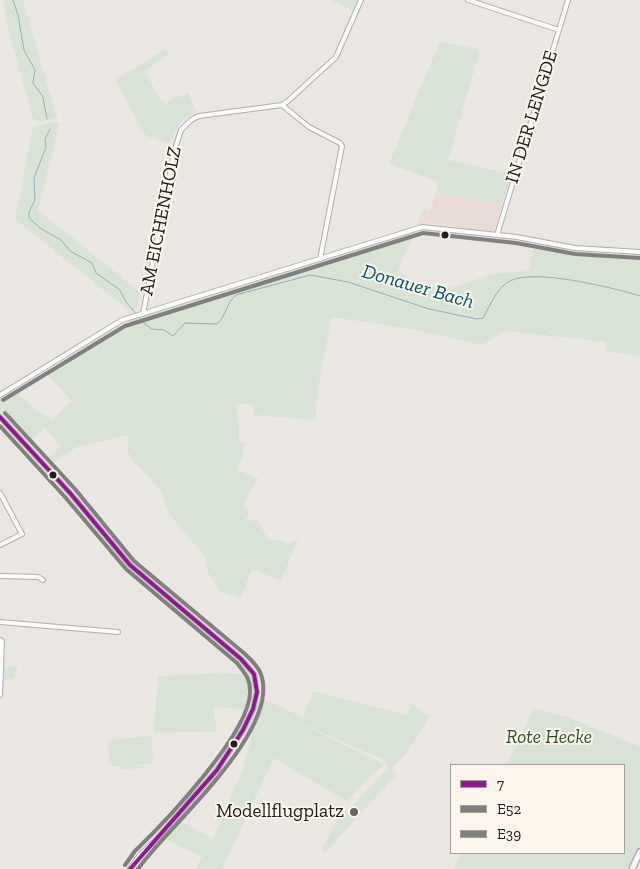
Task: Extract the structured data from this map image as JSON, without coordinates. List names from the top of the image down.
{
  "streets": {
    "street": ["IN DER LENGDE", "AM EICHENHOLZ"]
  },
  "water": ["Donauer Bach"],
  "parks": ["Rote Hecke"],
  "places": ["Modellflugplatz"],
  "lines": ["transit line E52", "transit line E39", "transit line 7"],
  "legend": ["7", "E52", "E39"]
}
